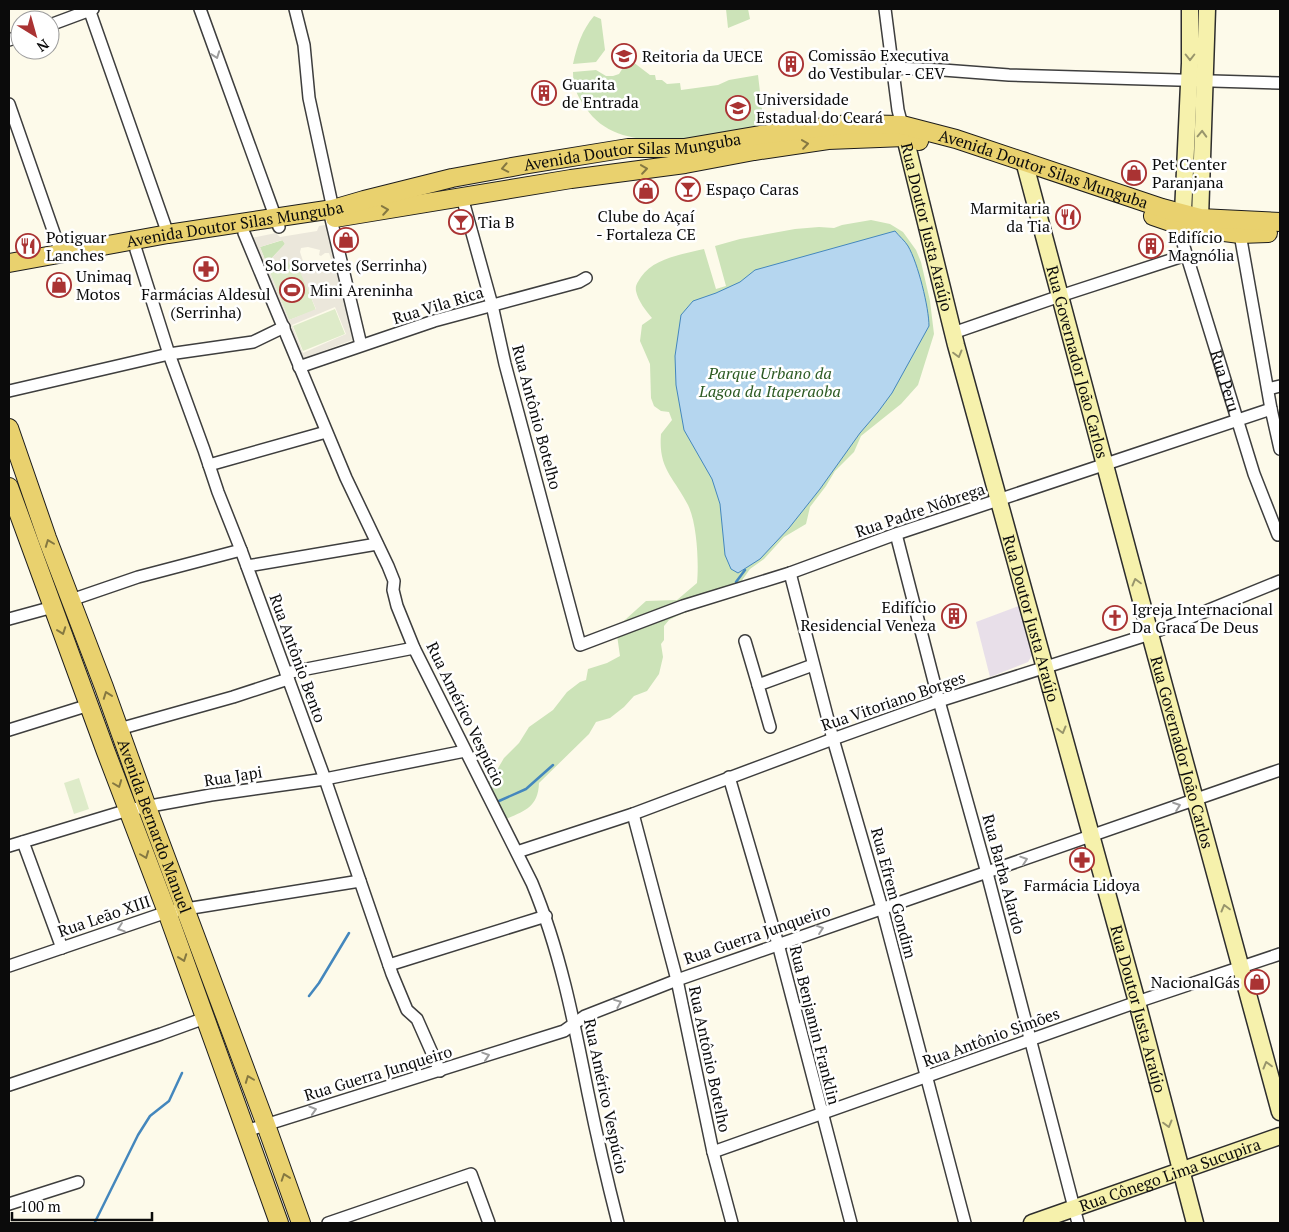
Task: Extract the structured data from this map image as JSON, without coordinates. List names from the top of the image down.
{
  "streets": {
    "main road": ["Avenida Doutor Silas Munguba", "Avenida Bernardo Manuel"],
    "street": [
      "Rua Doutor Justa Araújo",
      "Rua Vila Rica",
      "Rua Governador João Carlos",
      "Rua Peru",
      "Rua Antônio Botelho",
      "Rua Padre Nóbrega",
      "Rua Antônio Bento",
      "Rua Vitoriano Borges",
      "Rua Américo Vespúcio",
      "Rua Japi",
      "Rua Barba Alardo",
      "Rua Efrem Gondim",
      "Rua Leão XIII",
      "Rua Guerra Junqueiro",
      "Rua Benjamin Franklin",
      "Rua Antônio Simões",
      "Rua Cônego Lima Sucupira"
    ]
  },
  "crossings": [
    ["Avenida Doutor Silas Munguba", "Rua Doutor Justa Araújo"],
    ["Avenida Doutor Silas Munguba", "Rua Governador João Carlos"],
    ["Avenida Doutor Silas Munguba", "Rua Peru"],
    ["Avenida Doutor Silas Munguba", "Rua Antônio Botelho"],
    ["Avenida Doutor Silas Munguba", "Rua Antônio Bento"],
    ["Avenida Doutor Silas Munguba", "Rua Américo Vespúcio"],
    ["Rua Doutor Justa Araújo", "Rua Padre Nóbrega"],
    ["Rua Doutor Justa Araújo", "Rua Vitoriano Borges"],
    ["Rua Doutor Justa Araújo", "Rua Guerra Junqueiro"],
    ["Rua Doutor Justa Araújo", "Rua Antônio Simões"],
    ["Rua Doutor Justa Araújo", "Rua Cônego Lima Sucupira"],
    ["Rua Vila Rica", "Rua Antônio Botelho"],
    ["Rua Vila Rica", "Rua Américo Vespúcio"],
    ["Rua Governador João Carlos", "Rua Padre Nóbrega"],
    ["Rua Governador João Carlos", "Rua Vitoriano Borges"],
    ["Rua Governador João Carlos", "Rua Guerra Junqueiro"],
    ["Rua Governador João Carlos", "Rua Antônio Simões"],
    ["Rua Peru", "Rua Padre Nóbrega"],
    ["Rua Antônio Botelho", "Rua Padre Nóbrega"],
    ["Rua Antônio Botelho", "Rua Vitoriano Borges"],
    ["Rua Antônio Botelho", "Rua Guerra Junqueiro"],
    ["Rua Antônio Botelho", "Rua Antônio Simões"],
    ["Rua Padre Nóbrega", "Rua Barba Alardo"],
    ["Rua Padre Nóbrega", "Rua Efrem Gondim"],
    ["Rua Antônio Bento", "Rua Japi"],
    ["Rua Antônio Bento", "Rua Leão XIII"],
    ["Rua Antônio Bento", "Rua Guerra Junqueiro"],
    ["Rua Vitoriano Borges", "Rua Américo Vespúcio"],
    ["Rua Vitoriano Borges", "Rua Barba Alardo"],
    ["Rua Vitoriano Borges", "Rua Efrem Gondim"],
    ["Rua Vitoriano Borges", "Rua Benjamin Franklin"],
    ["Rua Américo Vespúcio", "Rua Japi"],
    ["Rua Américo Vespúcio", "Rua Guerra Junqueiro"],
    ["Rua Japi", "Avenida Bernardo Manuel"],
    ["Avenida Bernardo Manuel", "Rua Leão XIII"],
    ["Avenida Bernardo Manuel", "Rua Guerra Junqueiro"],
    ["Rua Barba Alardo", "Rua Guerra Junqueiro"],
    ["Rua Barba Alardo", "Rua Antônio Simões"],
    ["Rua Barba Alardo", "Rua Cônego Lima Sucupira"],
    ["Rua Efrem Gondim", "Rua Guerra Junqueiro"],
    ["Rua Efrem Gondim", "Rua Antônio Simões"],
    ["Rua Guerra Junqueiro", "Rua Benjamin Franklin"],
    ["Rua Benjamin Franklin", "Rua Antônio Simões"]
  ],
  "one_way": ["Rua Doutor Justa Araújo", "Rua Governador João Carlos", "Rua Guerra Junqueiro"],
  "parks": ["Parque Urbano da Lagoa da Itaperaoba"],
  "places": {
    "school or university": ["Reitoria da UECE", "Universidade Estadual do Ceará"],
    "building": [
      "Comissão Executiva do Vestibular - CEV",
      "Guarita de Entrada",
      "Edifício Magnólia",
      "Edifício Residencial Veneza"
    ],
    "shop": [
      "Pet Center Paranjana",
      "Clube do Açaí - Fortaleza CE",
      "Sol Sorvetes (Serrinha)",
      "Unimaq Motos",
      "NacionalGás"
    ],
    "bar": ["Espaço Caras", "Tia B"],
    "restaurant": ["Marmitaria da Tia", "Potiguar Lanches"],
    "pharmacy": ["Farmácias Aldesul (Serrinha)", "Farmácia Lidoya"],
    "sports": ["Mini Areninha"],
    "church": ["Igreja Internacional Da Graca De Deus"]
  },
  "scale_bar": "100 m",
  "north": "bottom right"
}
